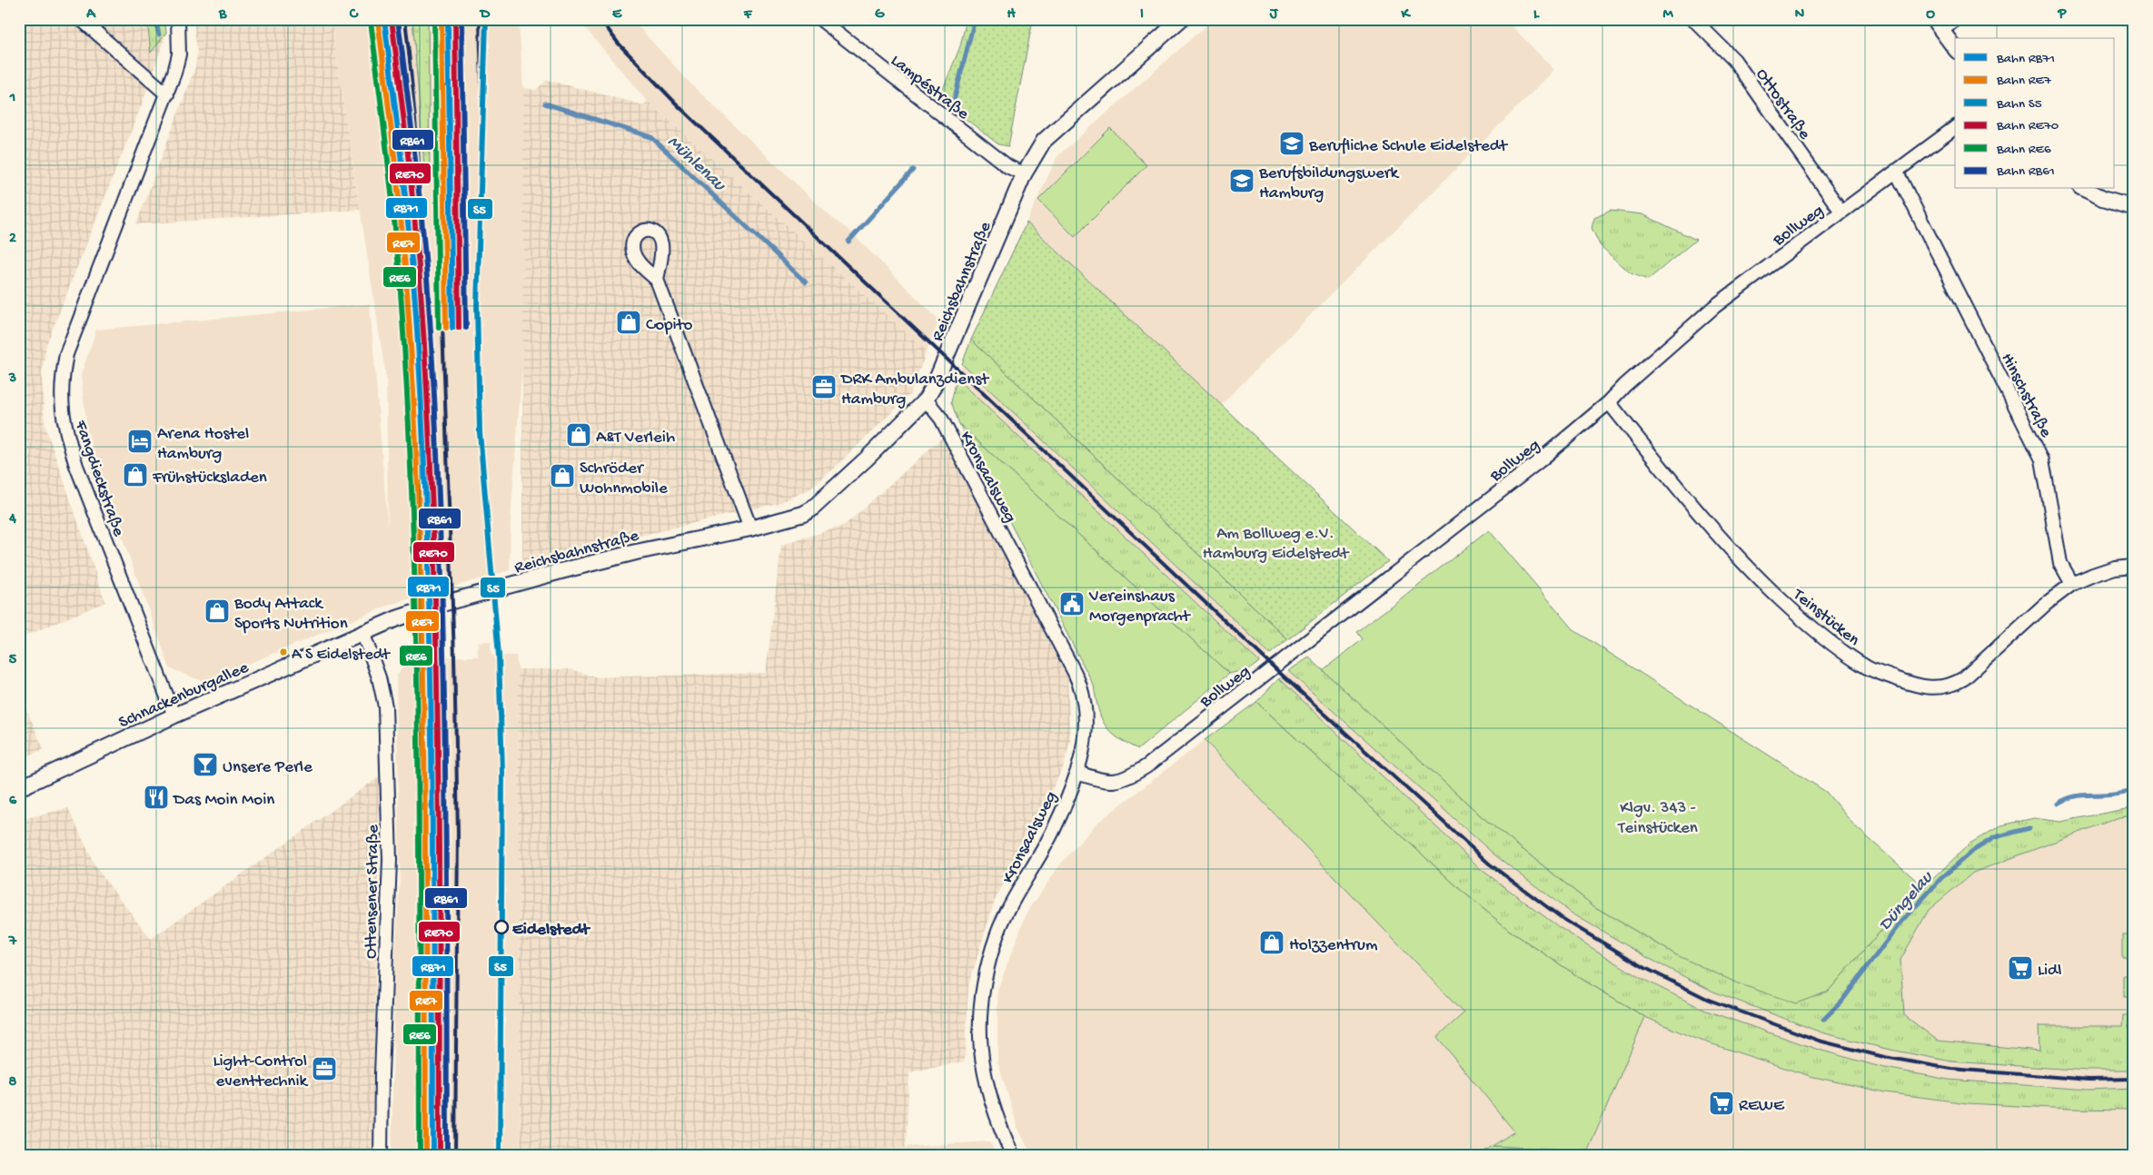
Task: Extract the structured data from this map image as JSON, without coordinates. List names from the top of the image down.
{
  "streets": {
    "street": [
      "Lampéstraße",
      "Ottostraße",
      "Bollweg",
      "Reichsbahnstraße",
      "Hinschstraße",
      "Kronsaalsweg",
      "Fangdieckstraße",
      "Teinstücken",
      "Schnackenburgallee",
      "Ottensener Straße"
    ]
  },
  "crossings": [
    ["Lampéstraße", "Reichsbahnstraße"],
    ["Ottostraße", "Bollweg"],
    ["Bollweg", "Hinschstraße"],
    ["Bollweg", "Kronsaalsweg"],
    ["Bollweg", "Teinstücken"],
    ["Reichsbahnstraße", "Kronsaalsweg"],
    ["Reichsbahnstraße", "Schnackenburgallee"],
    ["Reichsbahnstraße", "Ottensener Straße"],
    ["Hinschstraße", "Teinstücken"],
    ["Fangdieckstraße", "Schnackenburgallee"],
    ["Schnackenburgallee", "Ottensener Straße"]
  ],
  "water": ["Mühlenau", "Düngelau"],
  "parks": ["Am Bollweg e.V. Hamburg Eidelstedt", "Klgv. 343 - Teinstücken"],
  "places": {
    "school or university": ["Berufliche Schule Eidelstedt", "Berufsbildungswerk Hamburg"],
    "shop": [
      "Copito",
      "A&T Verleih",
      "Frühstücksladen",
      "Schröder Wohnmobile",
      "Body Attack Sports Nutrition",
      "Holzzentrum"
    ],
    "office": ["DRK Ambulanzdienst Hamburg", "Light-Control eventtechnik"],
    "hotel": ["Arena Hostel Hamburg"],
    "public building": ["Vereinshaus Morgenpracht"],
    "other": ["A S Eidelstedt", "Eidelstedt"],
    "bar": ["Unsere Perle"],
    "restaurant": ["Das Moin Moin"],
    "supermarket": ["Lidl", "REWE"]
  },
  "lines": [
    "rail line RB71",
    "rail line RE7",
    "rail line S5",
    "rail line RE70",
    "rail line RE6",
    "rail line RB61"
  ],
  "legend": [
    "Bahn RB71",
    "Bahn RE7",
    "Bahn S5",
    "Bahn RE70",
    "Bahn RE6",
    "Bahn RB61"
  ],
  "grid": {
    "columns": [
      "A",
      "B",
      "C",
      "D",
      "E",
      "F",
      "G",
      "H",
      "I",
      "J",
      "K",
      "L",
      "M",
      "N",
      "O",
      "P"
    ],
    "rows": [
      "1",
      "2",
      "3",
      "4",
      "5",
      "6",
      "7",
      "8"
    ]
  }
}
